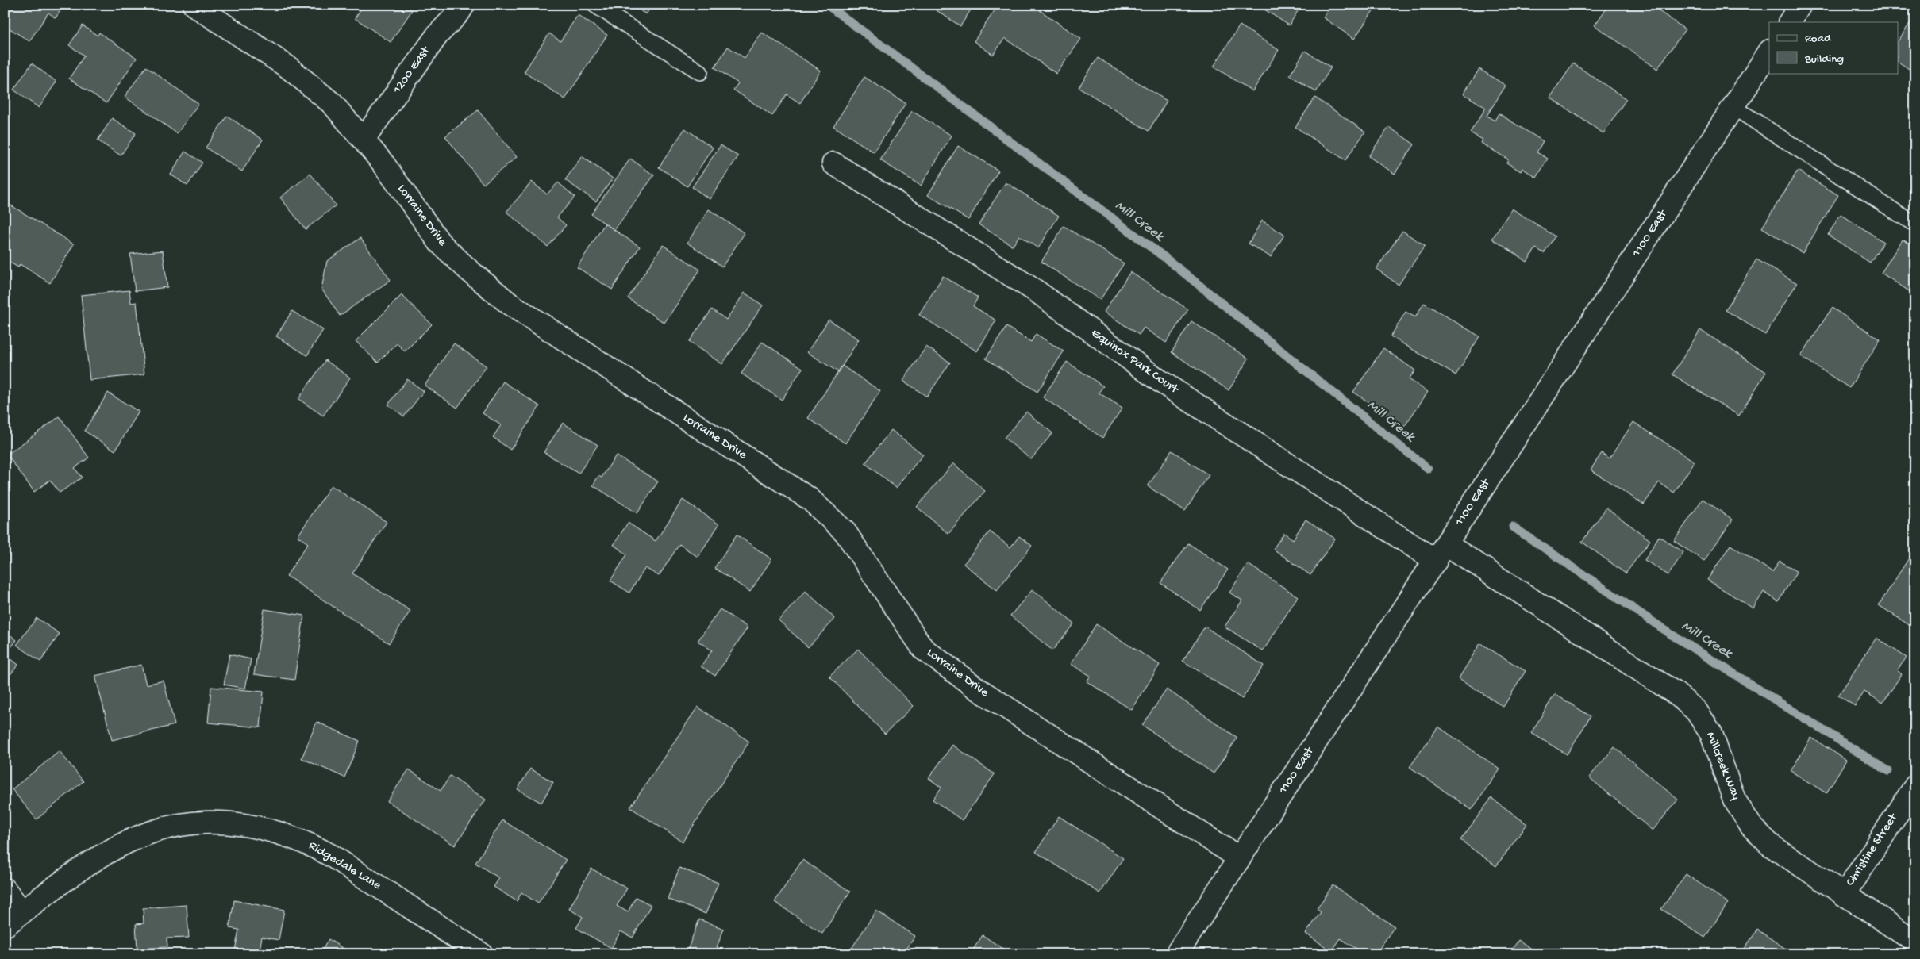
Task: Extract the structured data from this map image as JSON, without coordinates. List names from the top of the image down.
{
  "streets": {
    "street": [
      "1200 East",
      "Lorraine Drive",
      "1100 East",
      "Equinox Park Court",
      "Millcreek Way",
      "Christine Street",
      "Ridgedale Lane"
    ]
  },
  "crossings": [
    ["1200 East", "Lorraine Drive"],
    ["Lorraine Drive", "1100 East"],
    ["1100 East", "Equinox Park Court"],
    ["1100 East", "Millcreek Way"],
    ["Equinox Park Court", "Millcreek Way"],
    ["Millcreek Way", "Christine Street"]
  ],
  "water": ["Mill Creek"],
  "legend": ["Road", "Building"]
}
